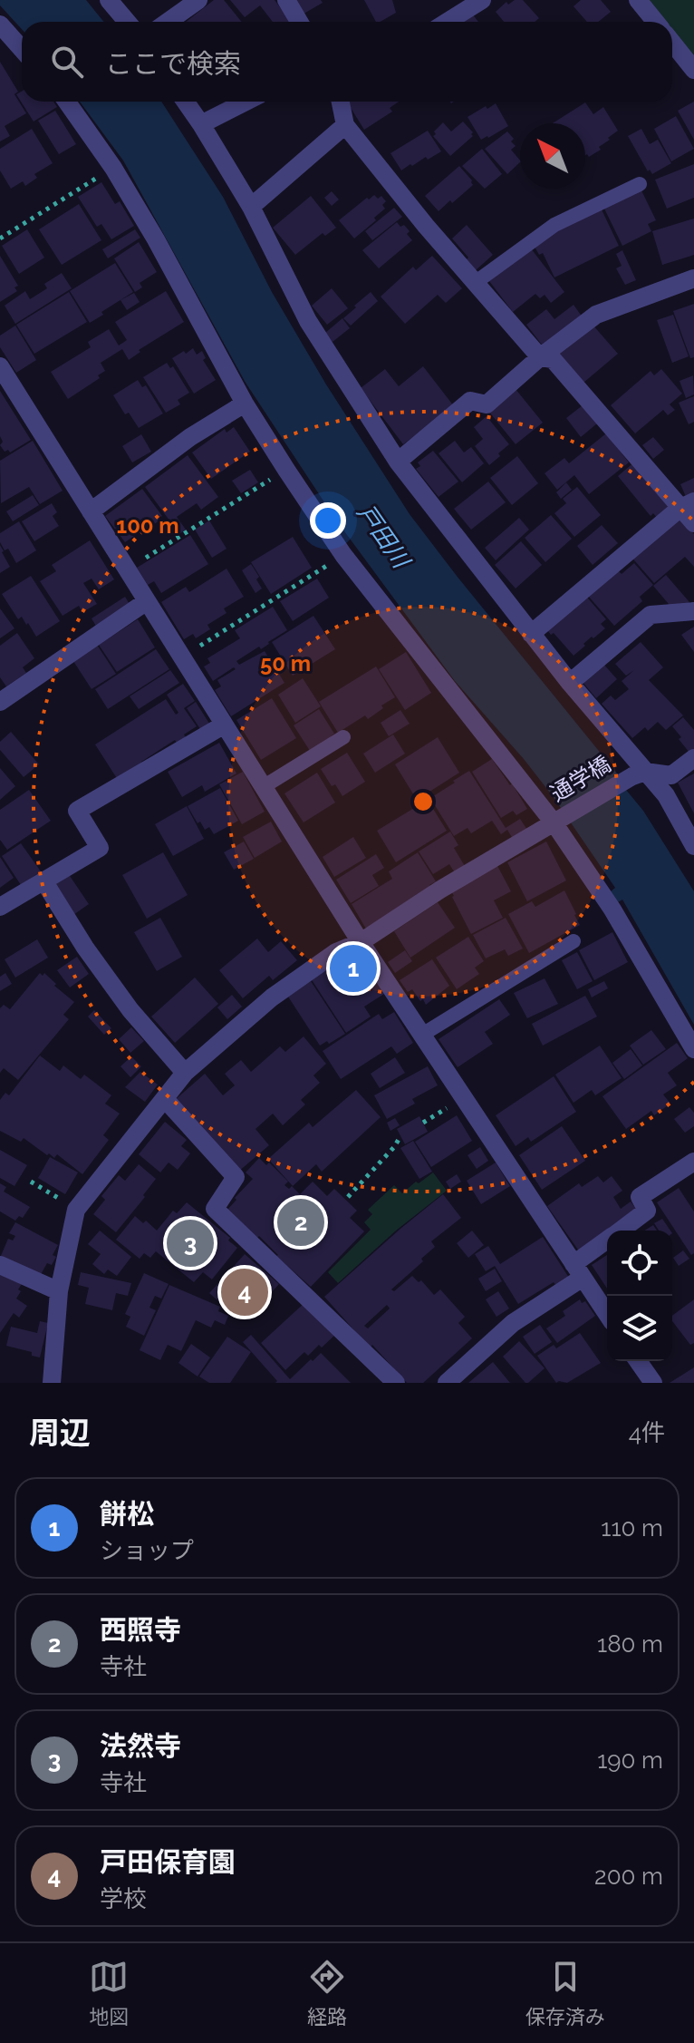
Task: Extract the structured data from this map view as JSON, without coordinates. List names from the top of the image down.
{
  "streets": {
    "street": ["通学橋"]
  },
  "water": ["戸田川"],
  "north": "top left",
  "page": {
    "search": "ここで検索",
    "pins": [
      "1",
      "2",
      "3",
      "4"
    ],
    "heading": ["周辺", "4件"],
    "list": [
      {
        "mark": "1",
        "name": "餅松",
        "note": "ショップ",
        "value": "110 m"
      },
      {
        "mark": "2",
        "name": "西照寺",
        "note": "寺社",
        "value": "180 m"
      },
      {
        "mark": "3",
        "name": "法然寺",
        "note": "寺社",
        "value": "190 m"
      },
      {
        "mark": "4",
        "name": "戸田保育園",
        "note": "学校",
        "value": "200 m"
      }
    ],
    "nav": ["地図", "経路", "保存済み"]
  },
  "rings": ["100 m", "50 m"]
}
